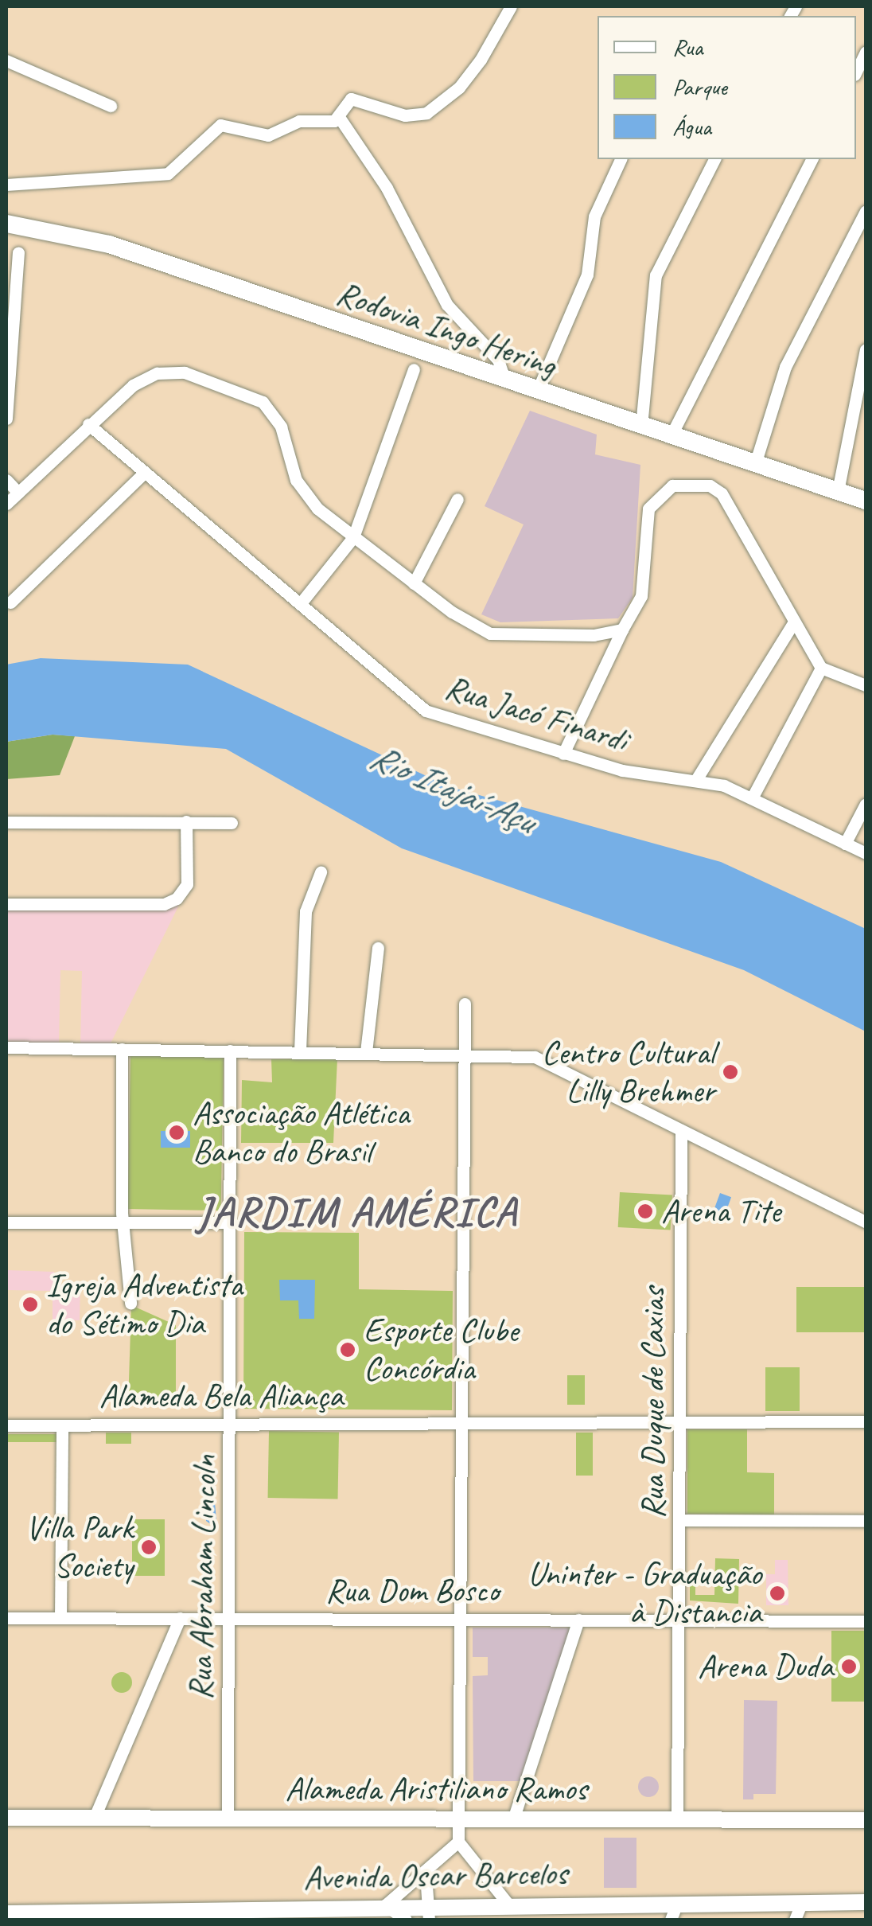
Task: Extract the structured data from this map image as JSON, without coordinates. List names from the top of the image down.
{
  "streets": {
    "highway": ["Rodovia Ingo Hering"],
    "main road": ["Alameda Aristiliano Ramos", "Avenida Oscar Barcelos"],
    "street": [
      "Rua Jacó Finardi",
      "Alameda Bela Aliança",
      "Rua Duque de Caxias",
      "Rua Abraham Lincoln",
      "Rua Dom Bosco"
    ]
  },
  "crossings": [
    ["Alameda Bela Aliança", "Rua Duque de Caxias"],
    ["Alameda Bela Aliança", "Rua Abraham Lincoln"],
    ["Rua Duque de Caxias", "Rua Dom Bosco"],
    ["Rua Duque de Caxias", "Alameda Aristiliano Ramos"],
    ["Rua Abraham Lincoln", "Rua Dom Bosco"],
    ["Rua Abraham Lincoln", "Alameda Aristiliano Ramos"]
  ],
  "districts": ["JARDIM AMÉRICA"],
  "water": ["Rio Itajaí-Açu"],
  "places": [
    "Centro Cultural Lilly Brehmer",
    "Associação Atlética Banco do Brasil",
    "Arena Tite",
    "Igreja Adventista do Sétimo Dia",
    "Esporte Clube Concórdia",
    "Villa Park Society",
    "Uninter - Graduação à Distancia",
    "Arena Duda"
  ],
  "legend": ["Rua", "Parque", "Água"]
}
